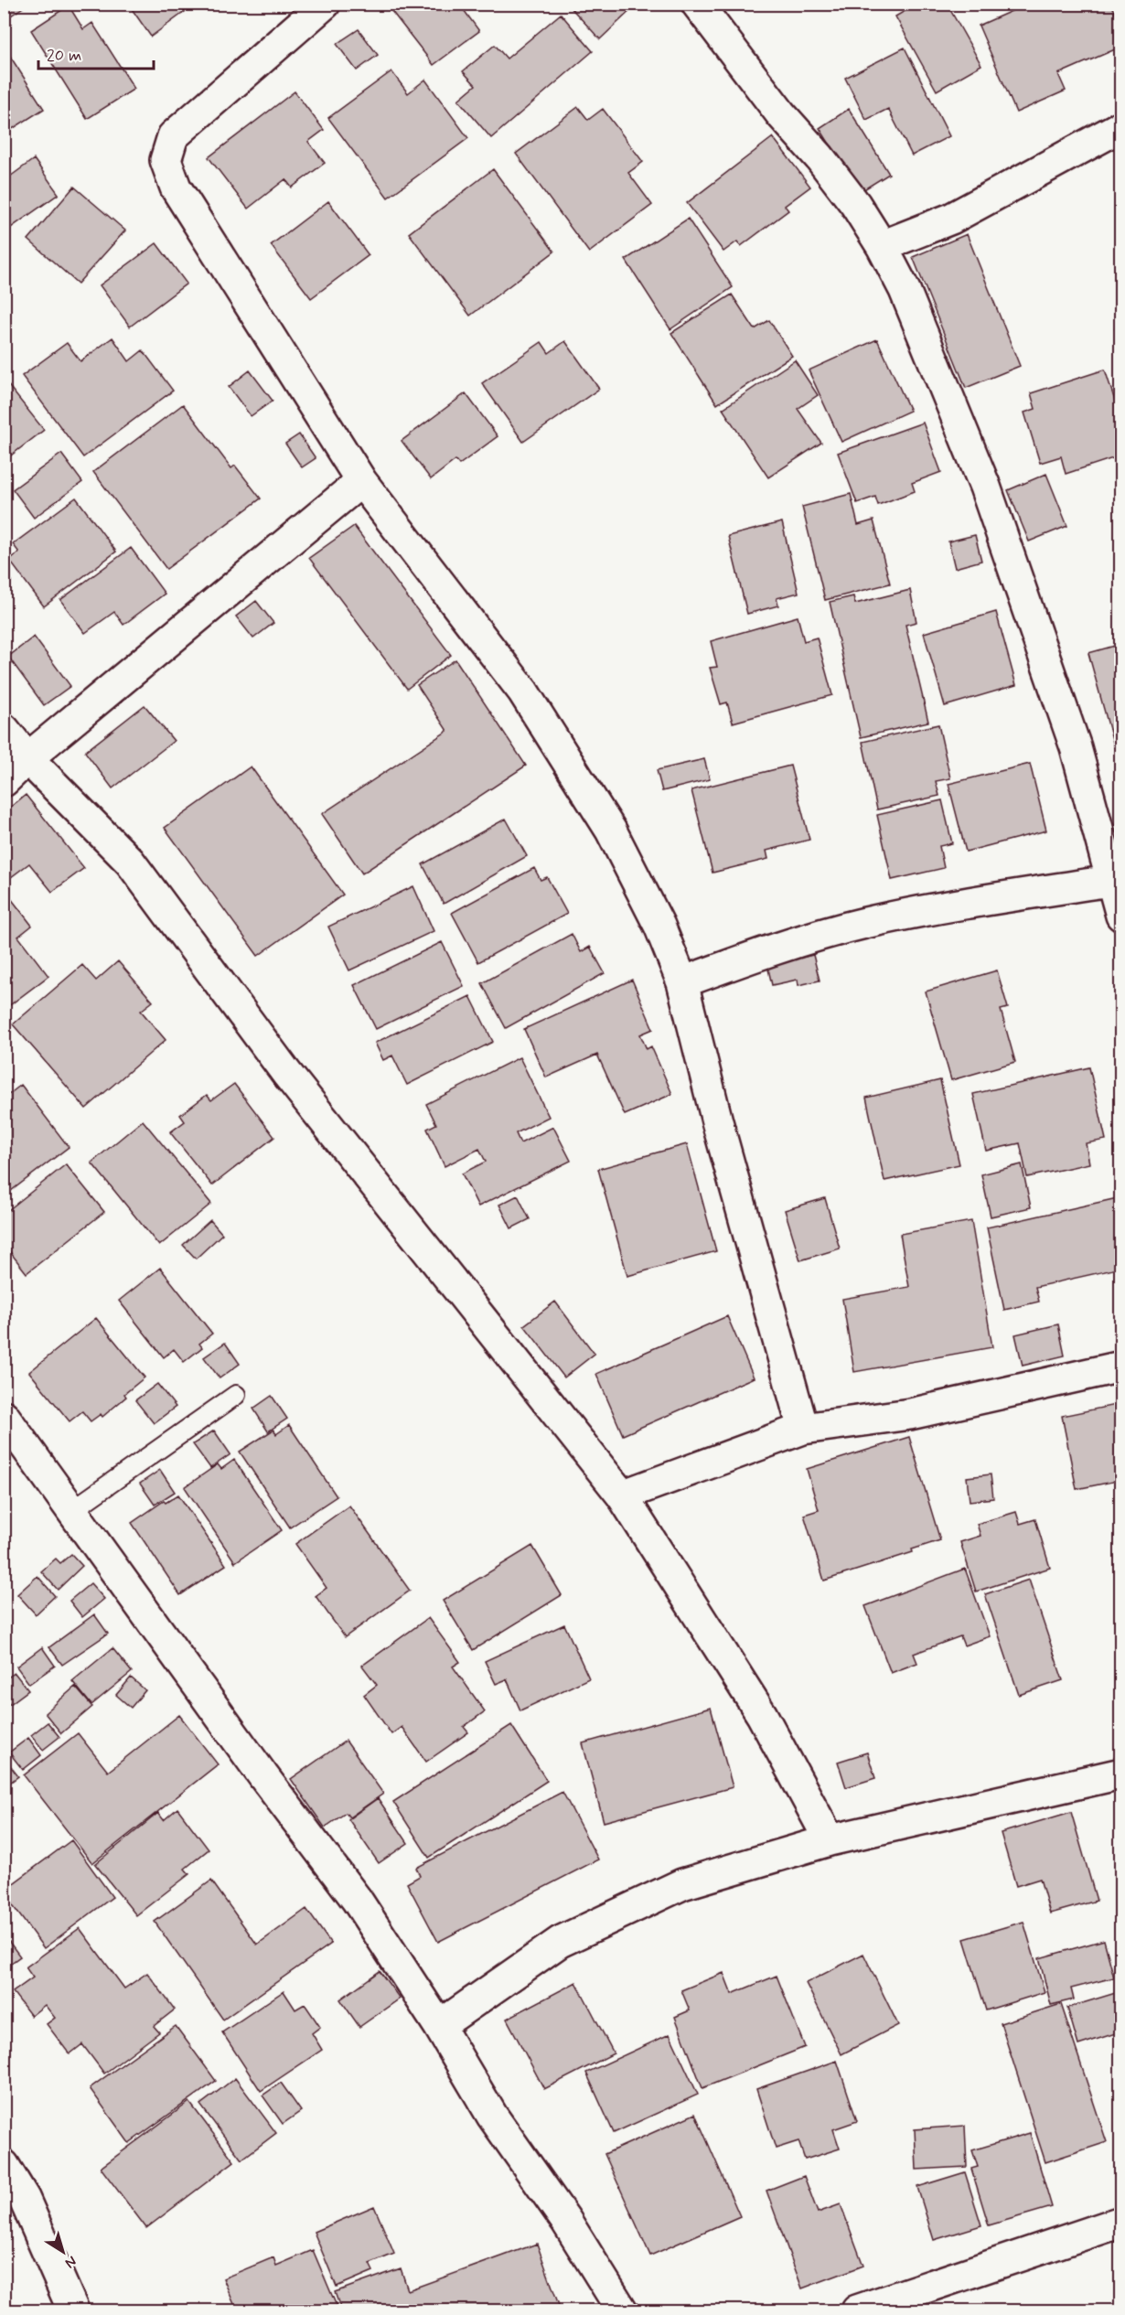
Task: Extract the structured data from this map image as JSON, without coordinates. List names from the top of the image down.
{
  "scale_bar": "20 m",
  "north": "bottom right"
}
